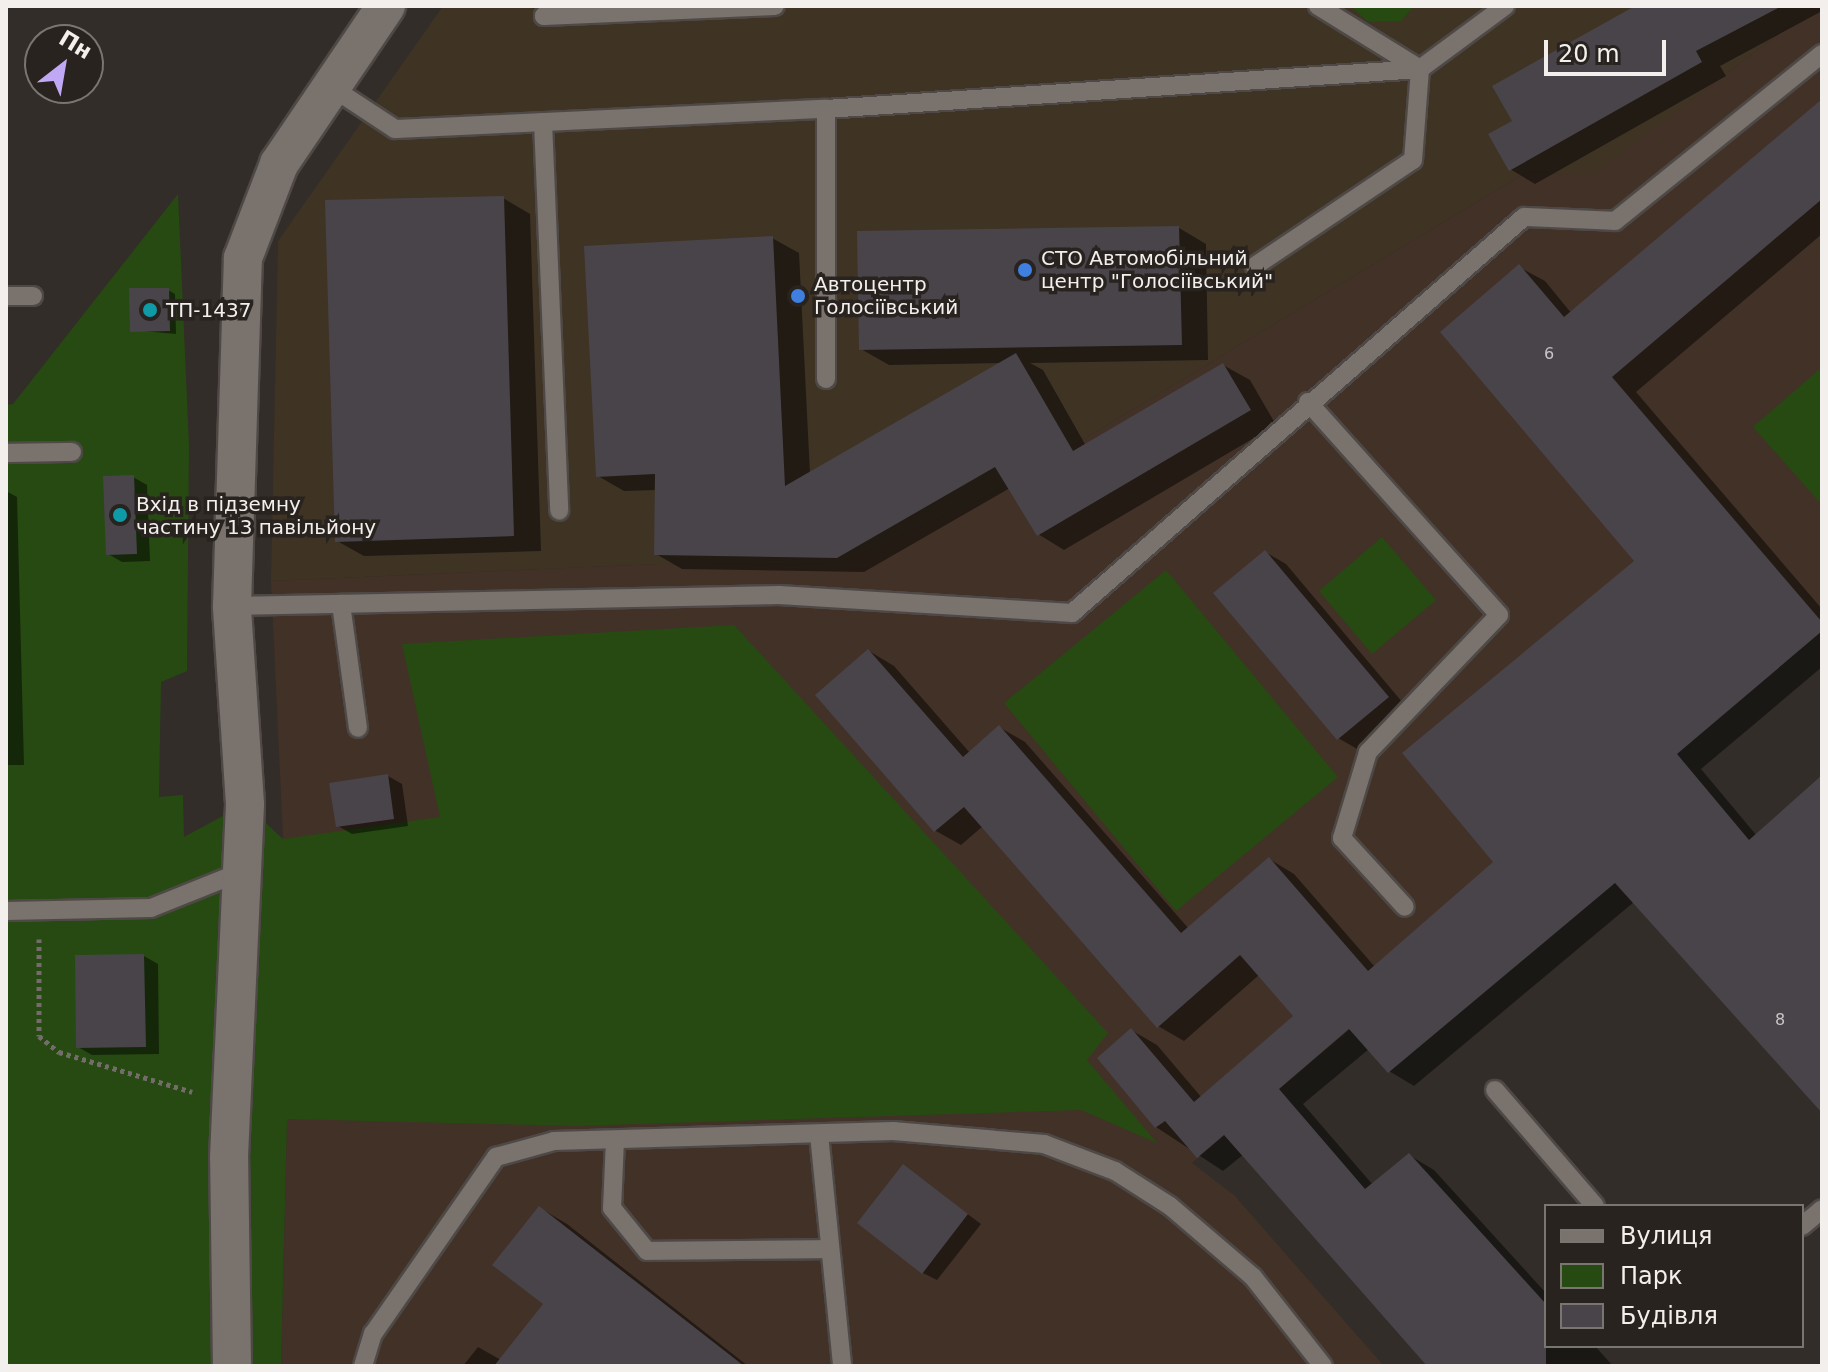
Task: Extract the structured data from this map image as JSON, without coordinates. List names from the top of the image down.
{
  "places": [
    "СТО Автомобільний центр \"Голосіївський\"",
    "Автоцентр Голосіївський",
    "ТП-1437",
    "Вхід в підземну частину 13 павільйону"
  ],
  "house_numbers": ["6", "8"],
  "legend": ["Вулиця", "Парк", "Будівля"],
  "scale_bar": "20 m",
  "north": "top right"
}
